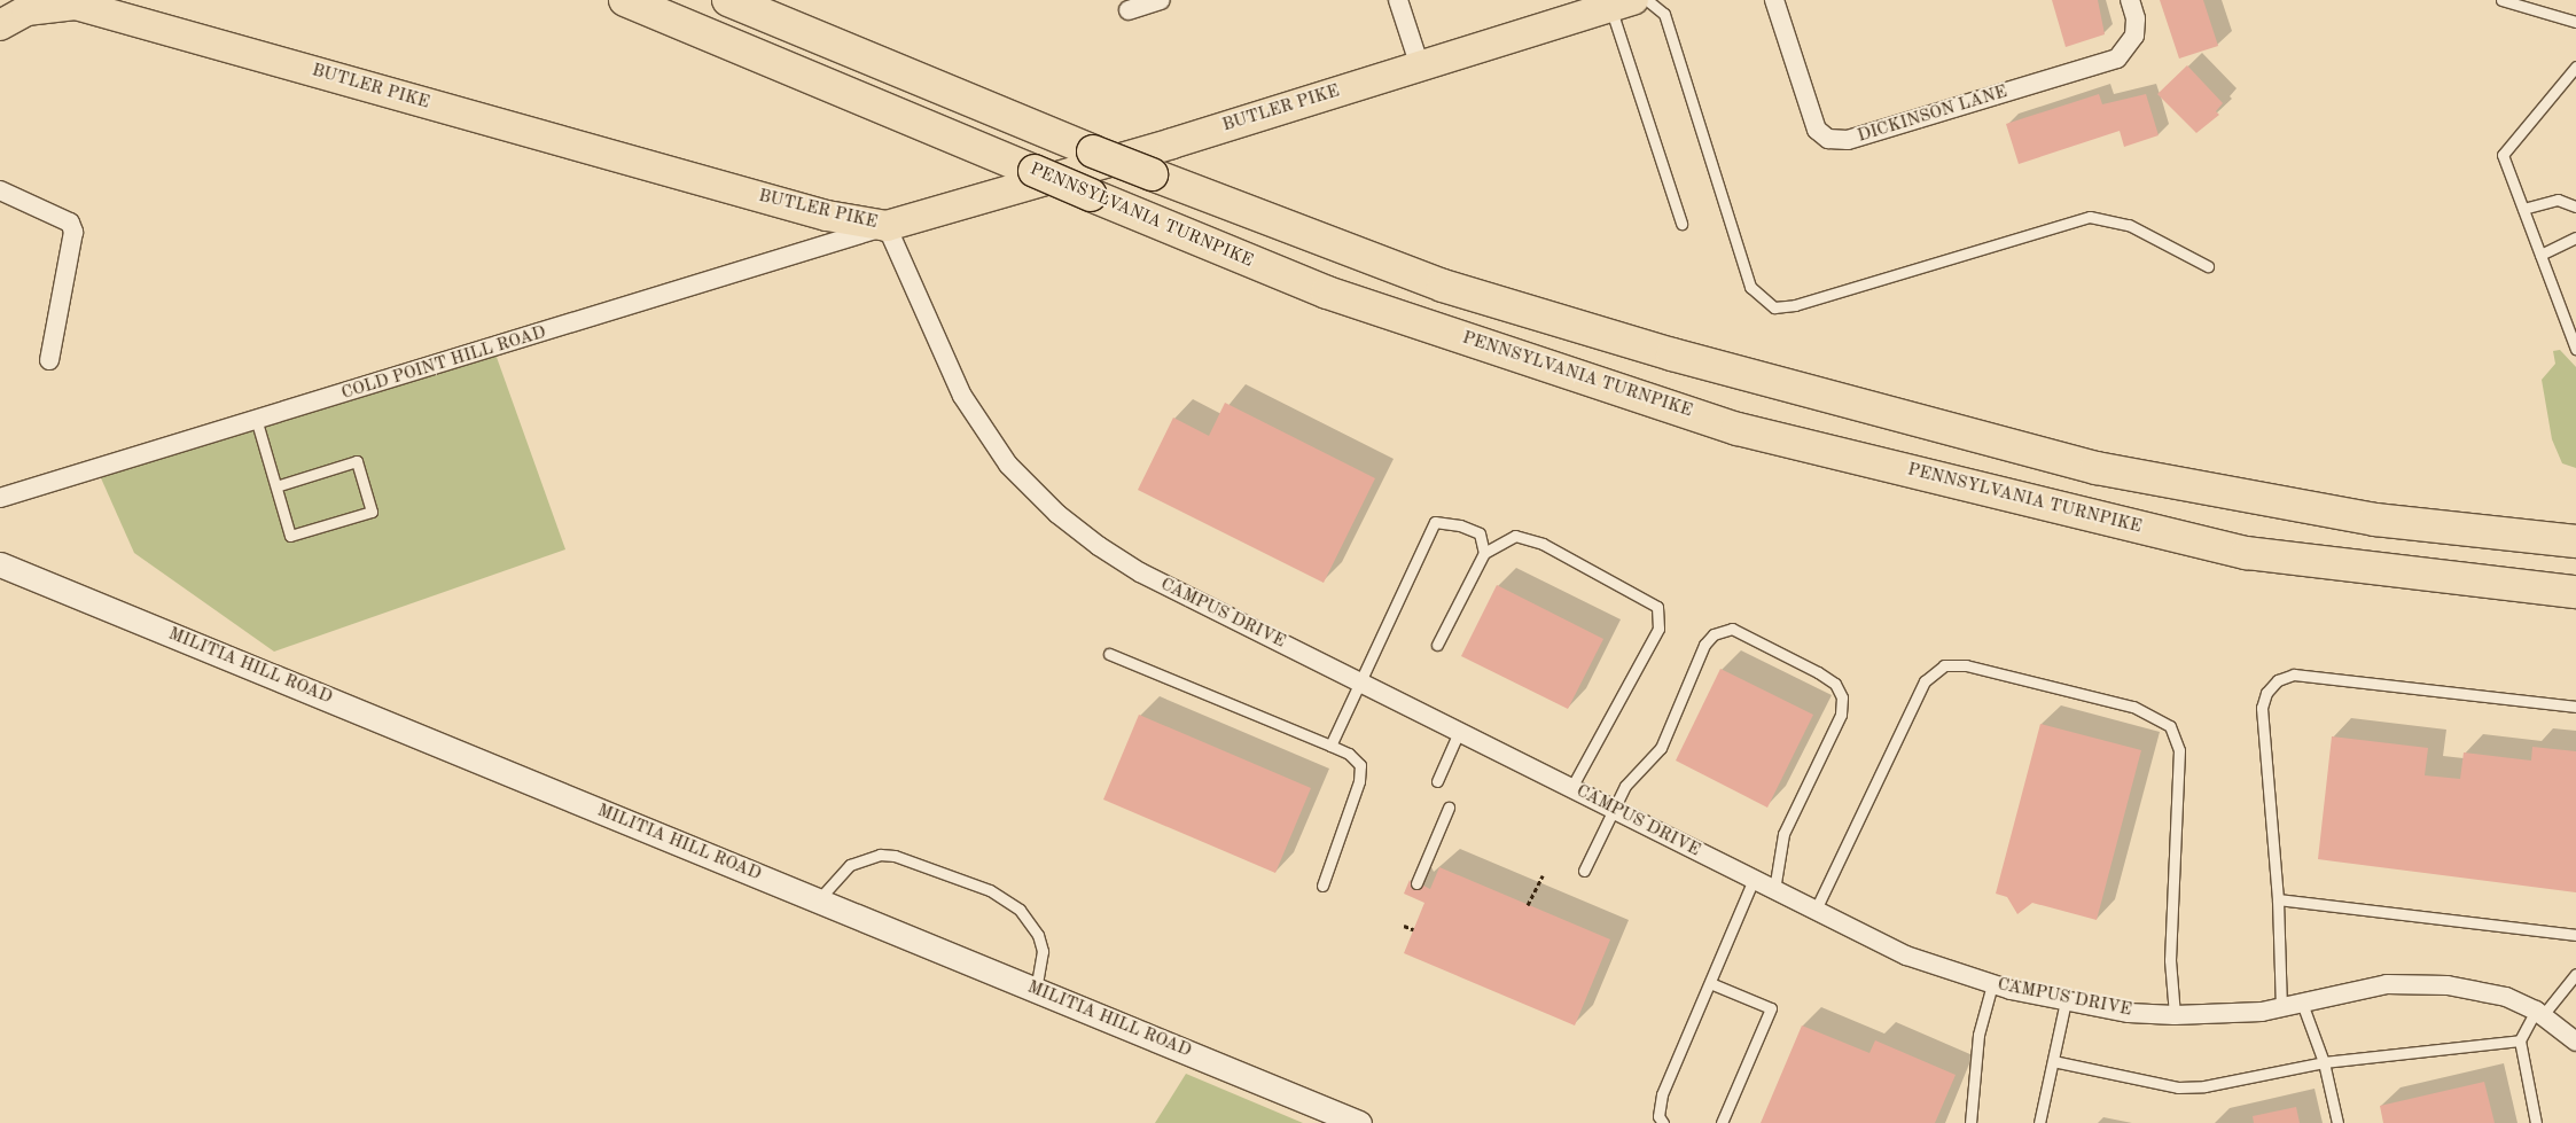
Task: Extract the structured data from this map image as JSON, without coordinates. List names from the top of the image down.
{
  "streets": {
    "highway": ["PENNSYLVANIA TURNPIKE"],
    "main road": ["BUTLER PIKE"],
    "street": [
      "DICKINSON LANE",
      "COLD POINT HILL ROAD",
      "CAMPUS DRIVE",
      "MILITIA HILL ROAD"
    ]
  },
  "crossings": [
    ["BUTLER PIKE", "COLD POINT HILL ROAD"],
    ["BUTLER PIKE", "CAMPUS DRIVE"],
    ["COLD POINT HILL ROAD", "CAMPUS DRIVE"]
  ]
}
